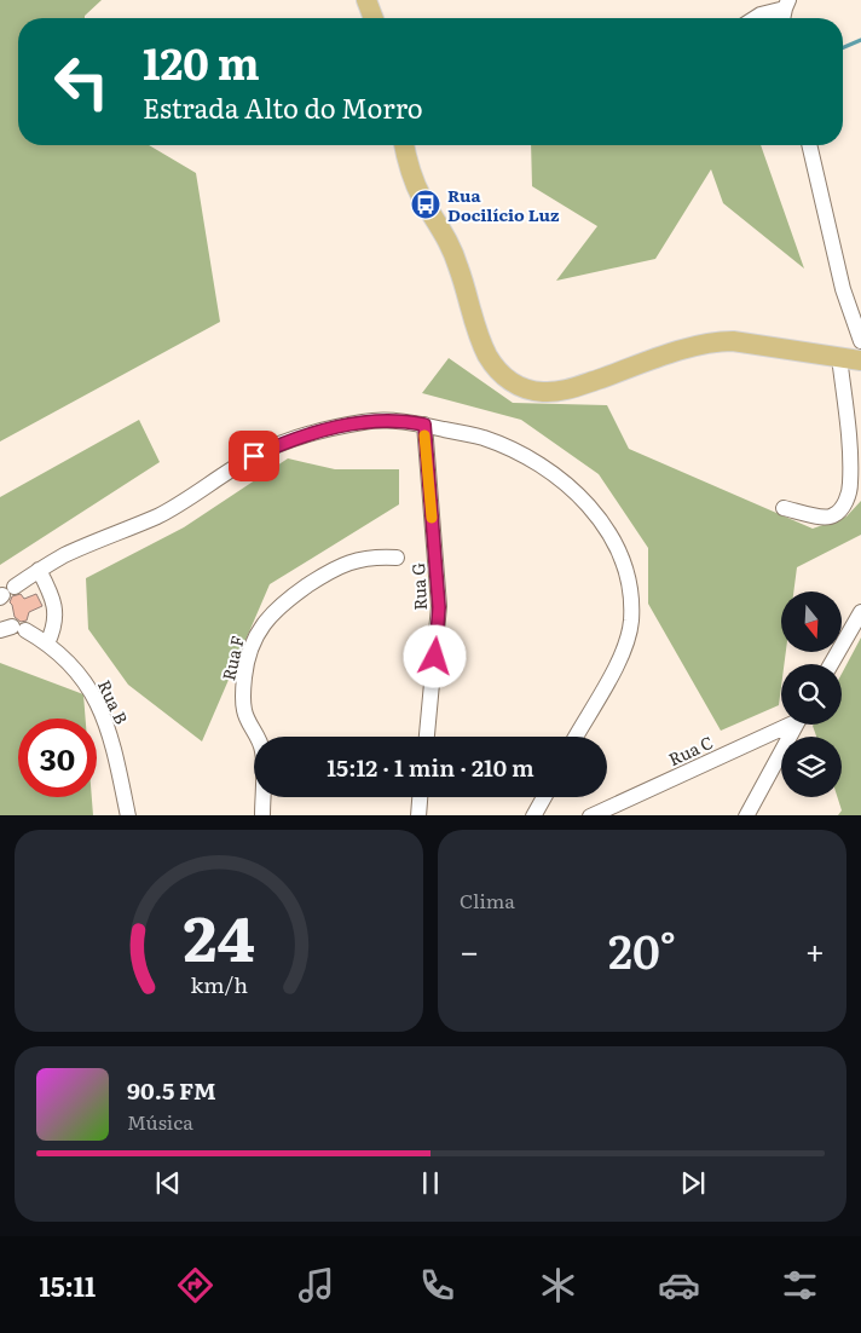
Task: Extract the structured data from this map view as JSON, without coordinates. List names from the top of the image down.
{
  "streets": {
    "street": [
      "Rua G",
      "Rua F",
      "Rua B",
      "Rua C"
    ]
  },
  "places": {
    "bus stop": ["Rua Docilício Luz"]
  },
  "north": "bottom",
  "page": {
    "turn": ["120 m", "Estrada Alto do Morro"],
    "limit": "30",
    "trip": "15:12 · 1 min · 210 m",
    "tile": "Clima",
    "heat": ["−", "20°", "+"],
    "song": ["90.5 FM", "Música"],
    "tabs": "15:11",
    "gauge": ["24", "km/h"]
  }
}
